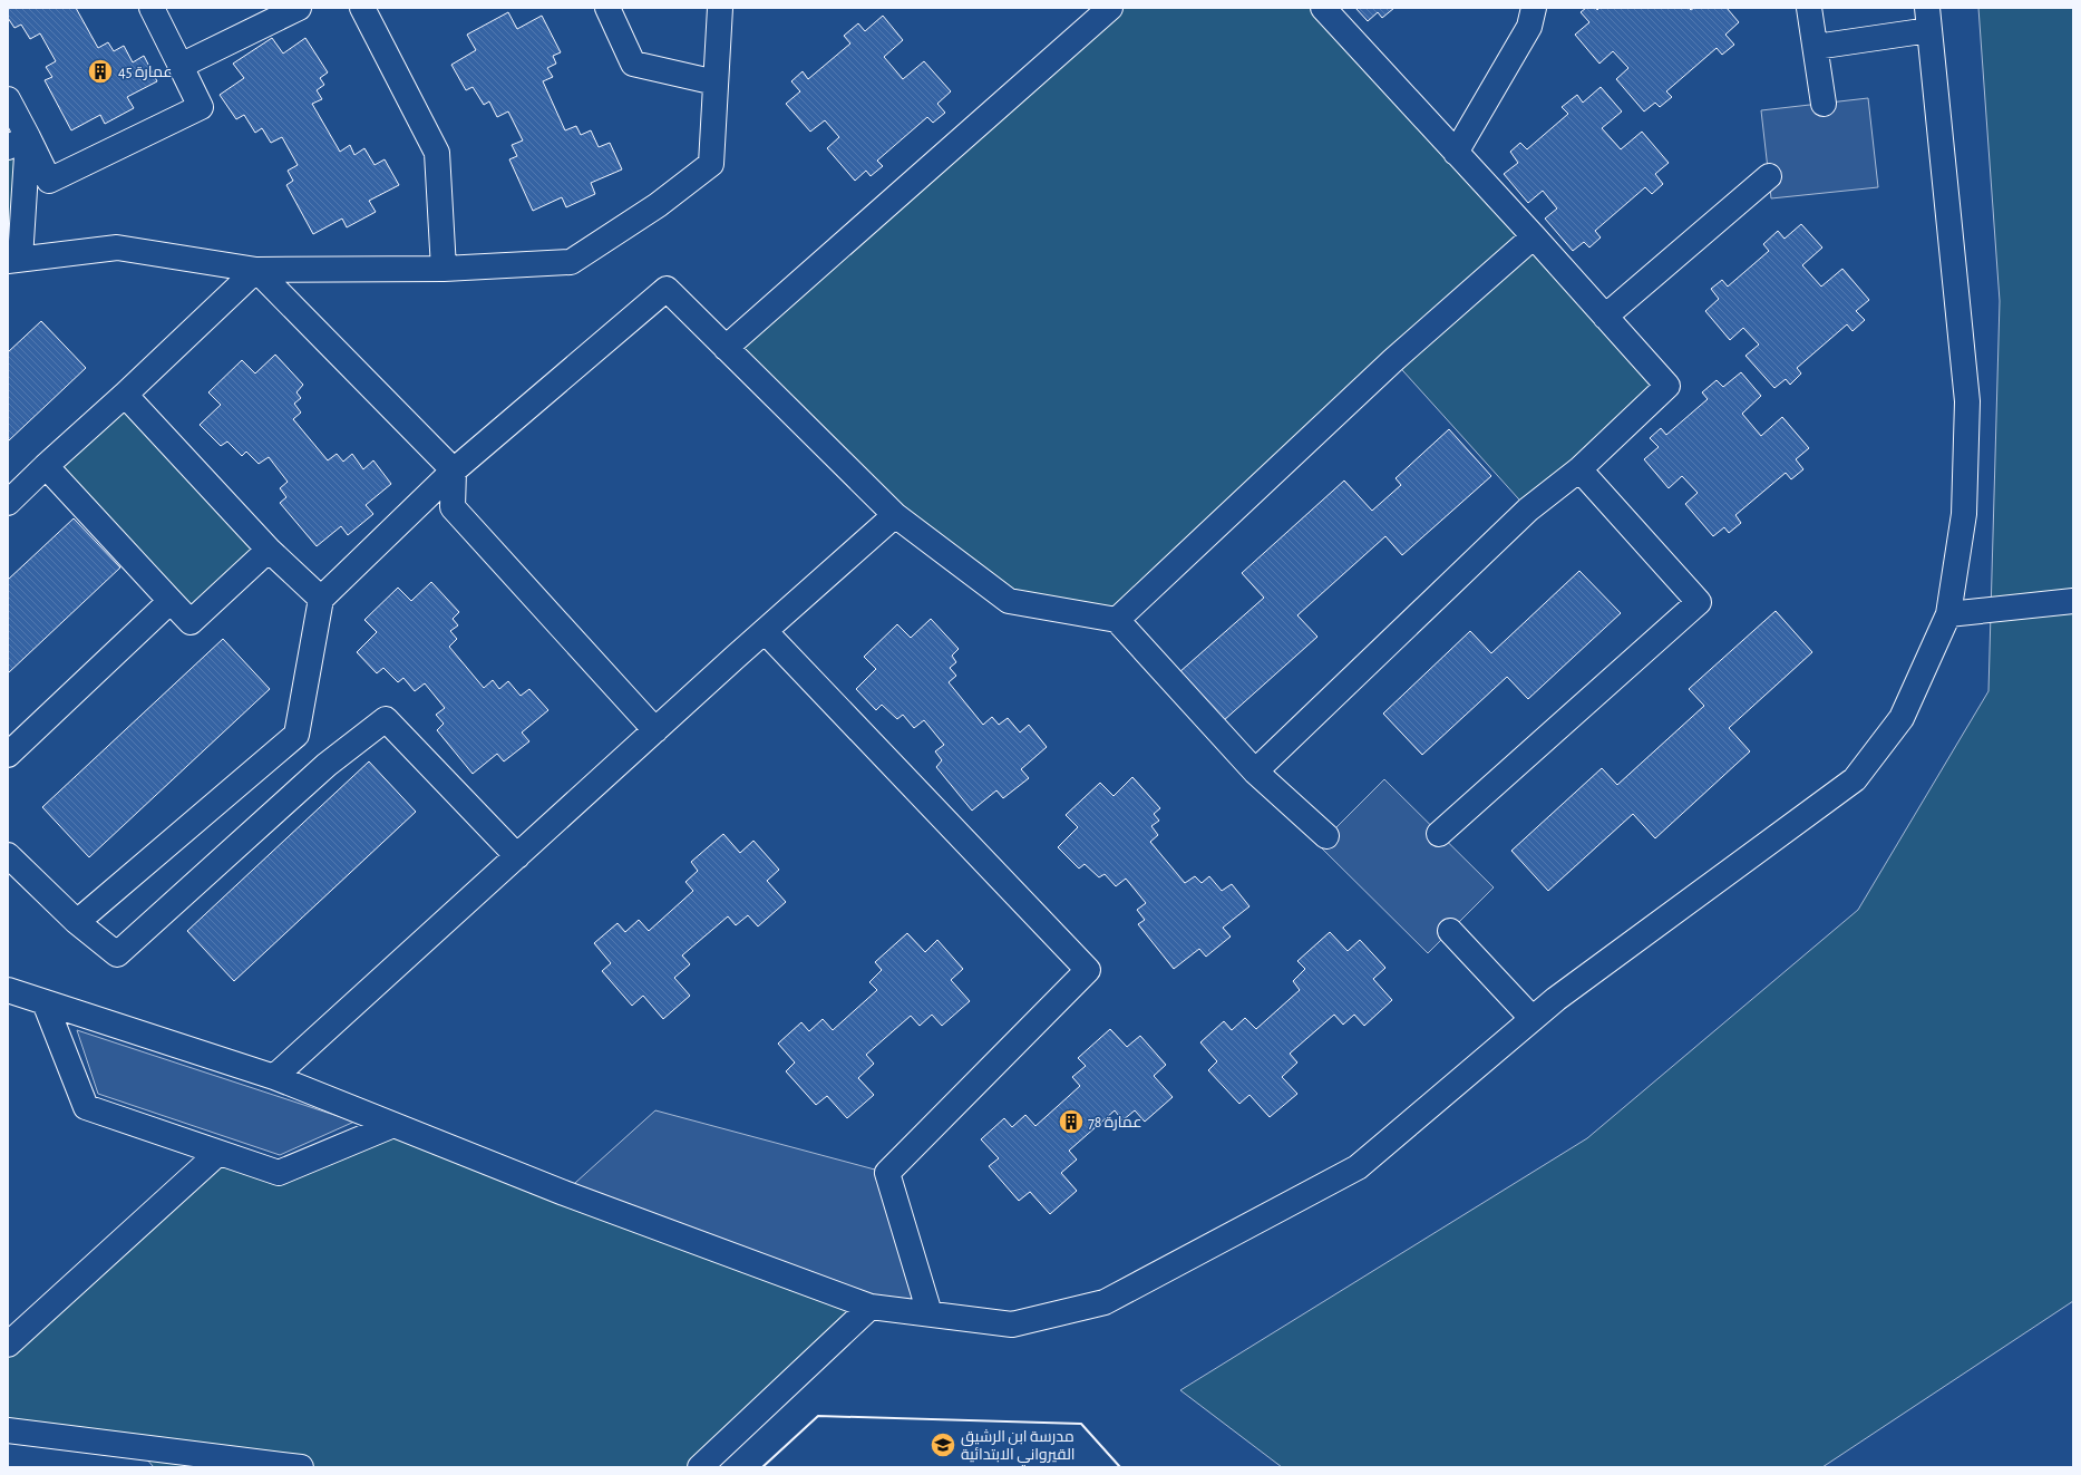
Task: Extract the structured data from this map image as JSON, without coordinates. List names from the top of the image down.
{
  "places": {
    "building": ["عمارة 45", "عمارة 78"],
    "school or university": ["مدرسة ابن الرشيق القيرواني الابتدائية"]
  }
}
